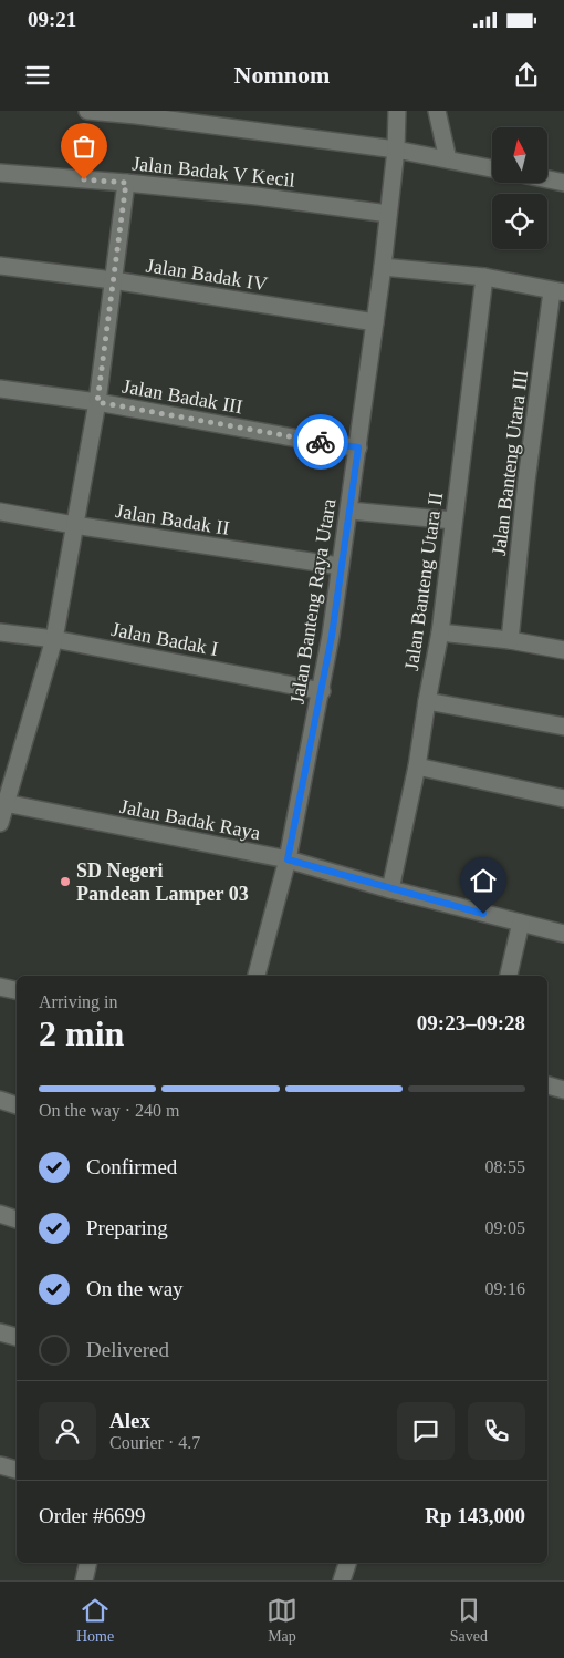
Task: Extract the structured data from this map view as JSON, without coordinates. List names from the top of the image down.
{
  "streets": {
    "street": [
      "Jalan Badak V Kecil",
      "Jalan Badak IV",
      "Jalan Badak III",
      "Jalan Banteng Utara III",
      "Jalan Badak II",
      "Jalan Banteng Utara II",
      "Jalan Banteng Raya Utara",
      "Jalan Badak I",
      "Jalan Badak Raya"
    ]
  },
  "crossings": [
    ["Jalan Badak V Kecil", "Jalan Banteng Raya Utara"],
    ["Jalan Badak IV", "Jalan Banteng Raya Utara"],
    ["Jalan Badak III", "Jalan Banteng Raya Utara"],
    ["Jalan Badak II", "Jalan Banteng Raya Utara"],
    ["Jalan Banteng Utara II", "Jalan Badak Raya"],
    ["Jalan Banteng Raya Utara", "Jalan Badak I"],
    ["Jalan Banteng Raya Utara", "Jalan Badak Raya"]
  ],
  "places": ["SD Negeri Pandean Lamper 03"],
  "north": "top",
  "page": {
    "status": "09:21",
    "header": "Nomnom",
    "heading": ["2 min", "Arriving in", "09:23–09:28"],
    "panel": [
      "Alex",
      "Courier · 4.7",
      "Order #6699",
      "Rp 143,000"
    ],
    "bar": "On the way · 240 m",
    "list": [
      ["Confirmed", "08:55"],
      ["Preparing", "09:05"],
      ["On the way", "09:16"],
      "Delivered"
    ],
    "tabs": ["Home", "Map", "Saved"]
  }
}
